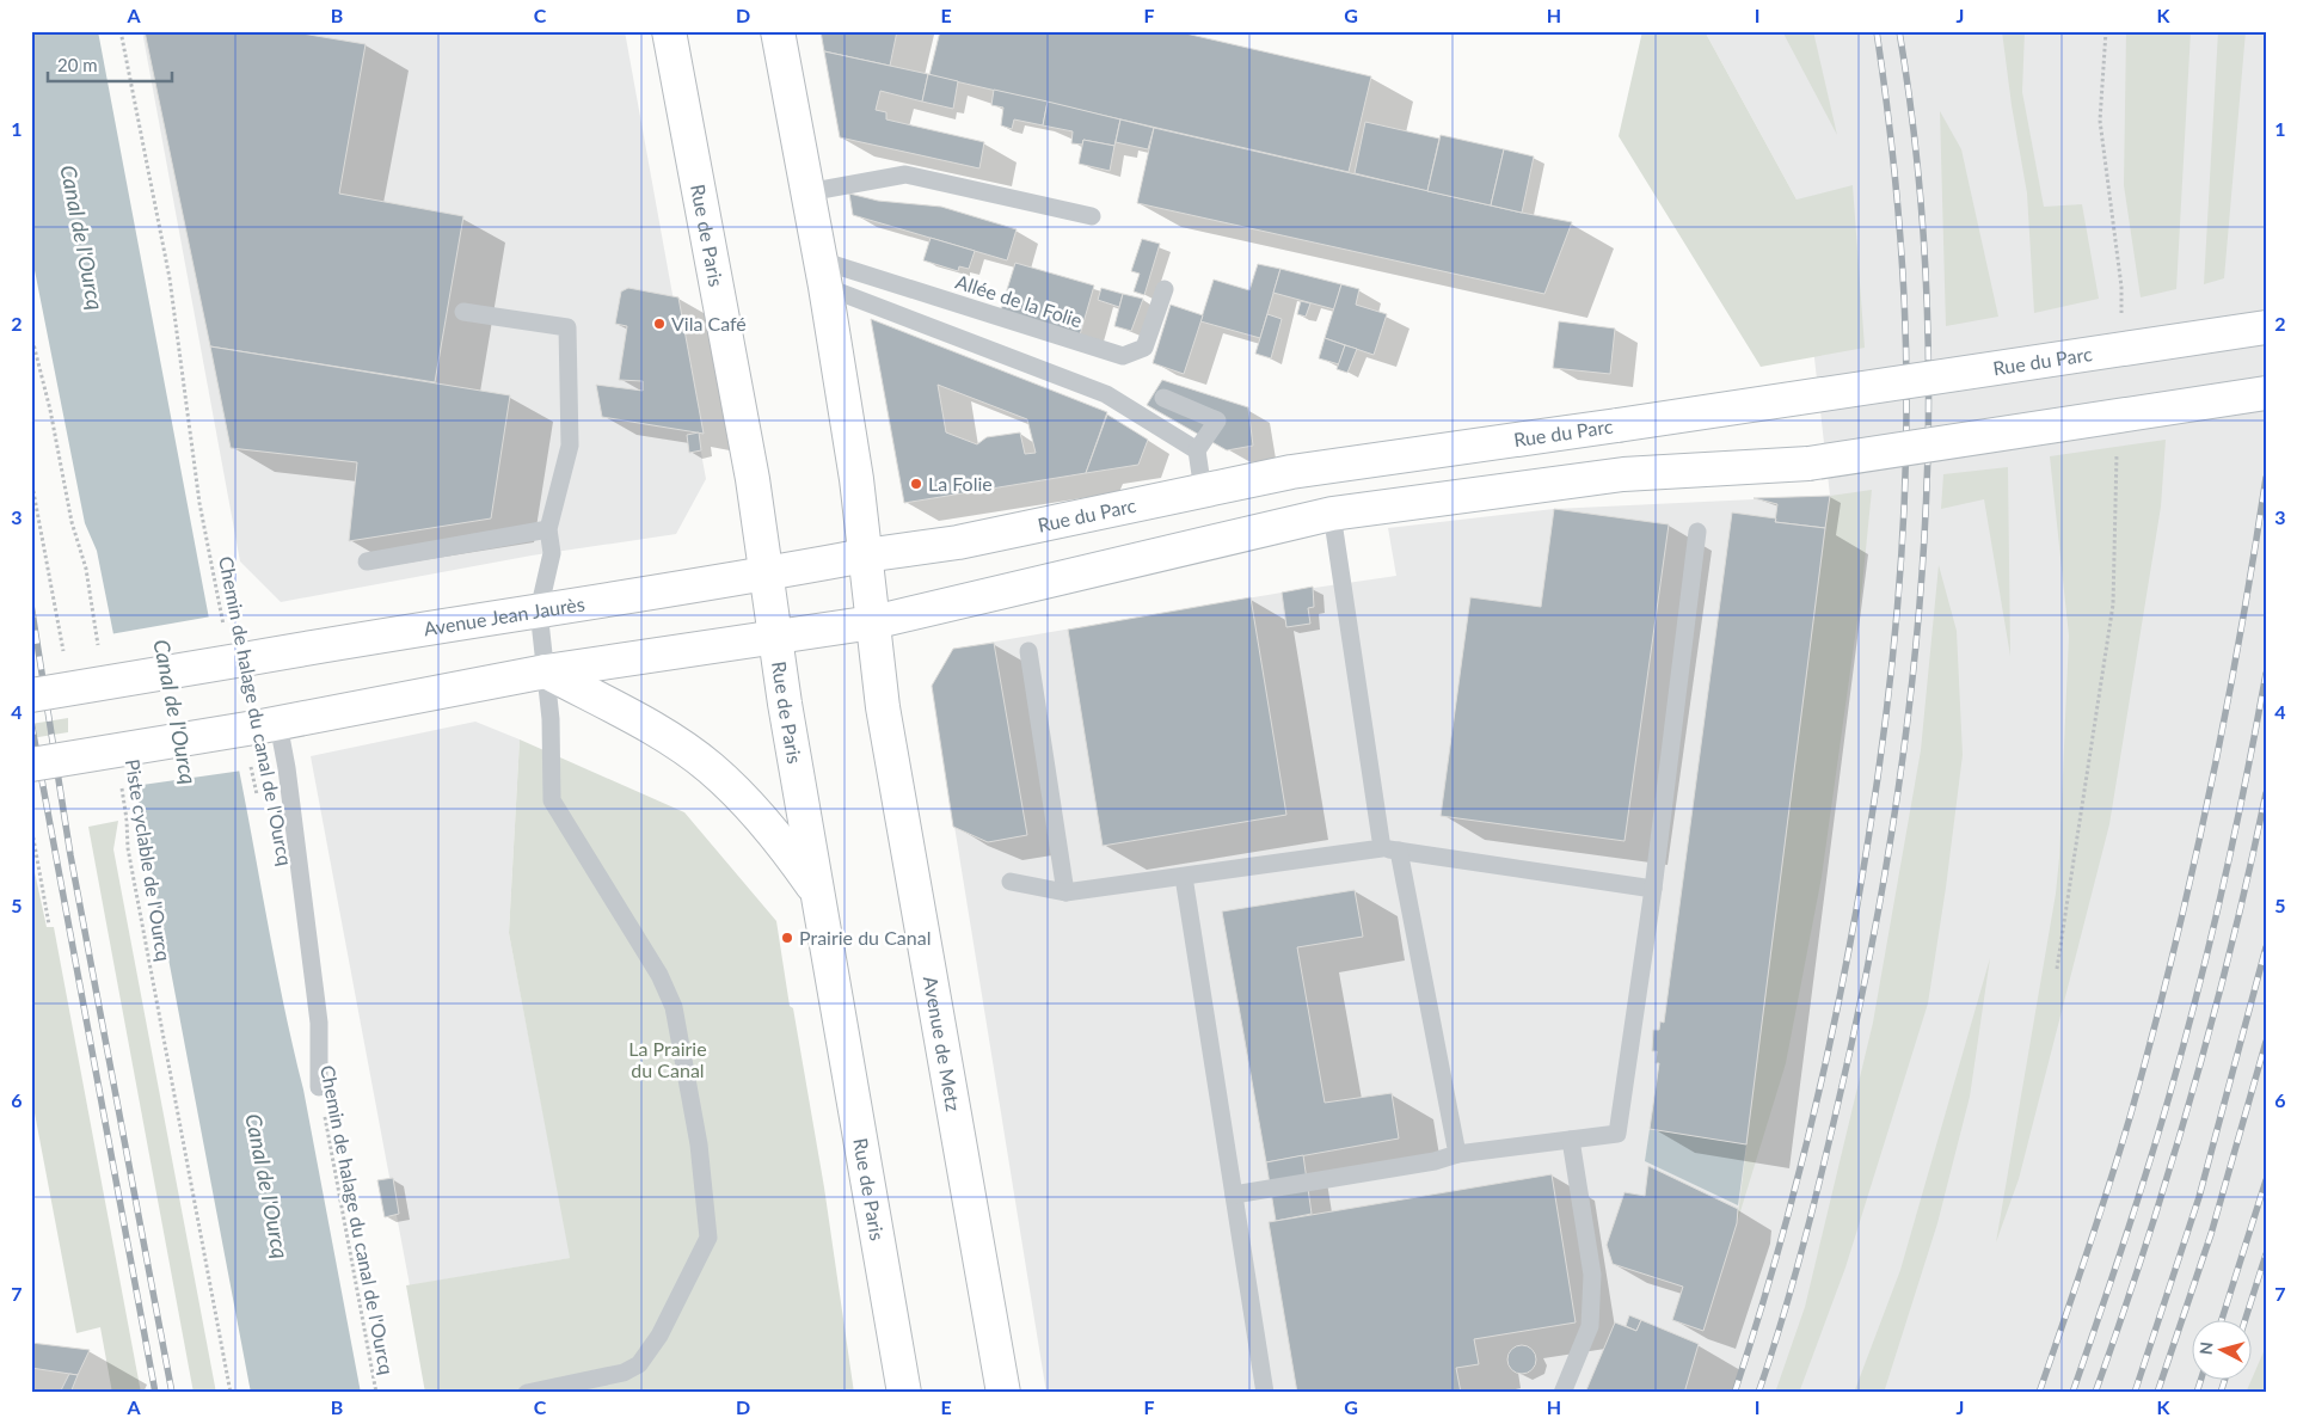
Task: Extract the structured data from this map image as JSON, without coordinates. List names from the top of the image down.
{
  "streets": {
    "main road": [
      "Rue de Paris",
      "Rue du Parc",
      "Avenue Jean Jaurès",
      "Avenue de Metz"
    ],
    "lane": ["Allée de la Folie"],
    "path": ["Chemin de halage du canal de l'Ourcq", "Piste cyclable de l'Ourcq"]
  },
  "crossings": [
    ["Rue de Paris", "Rue du Parc"],
    ["Rue de Paris", "Avenue Jean Jaurès"],
    ["Rue du Parc", "Avenue Jean Jaurès"]
  ],
  "water": ["Canal de l'Ourcq"],
  "parks": ["La Prairie du Canal"],
  "places": ["Vila Café", "La Folie", "Prairie du Canal"],
  "scale_bar": "20 m",
  "north": "left",
  "grid": {
    "columns": [
      "A",
      "B",
      "C",
      "D",
      "E",
      "F",
      "G",
      "H",
      "I",
      "J",
      "K"
    ],
    "rows": [
      "1",
      "2",
      "3",
      "4",
      "5",
      "6",
      "7"
    ]
  }
}
